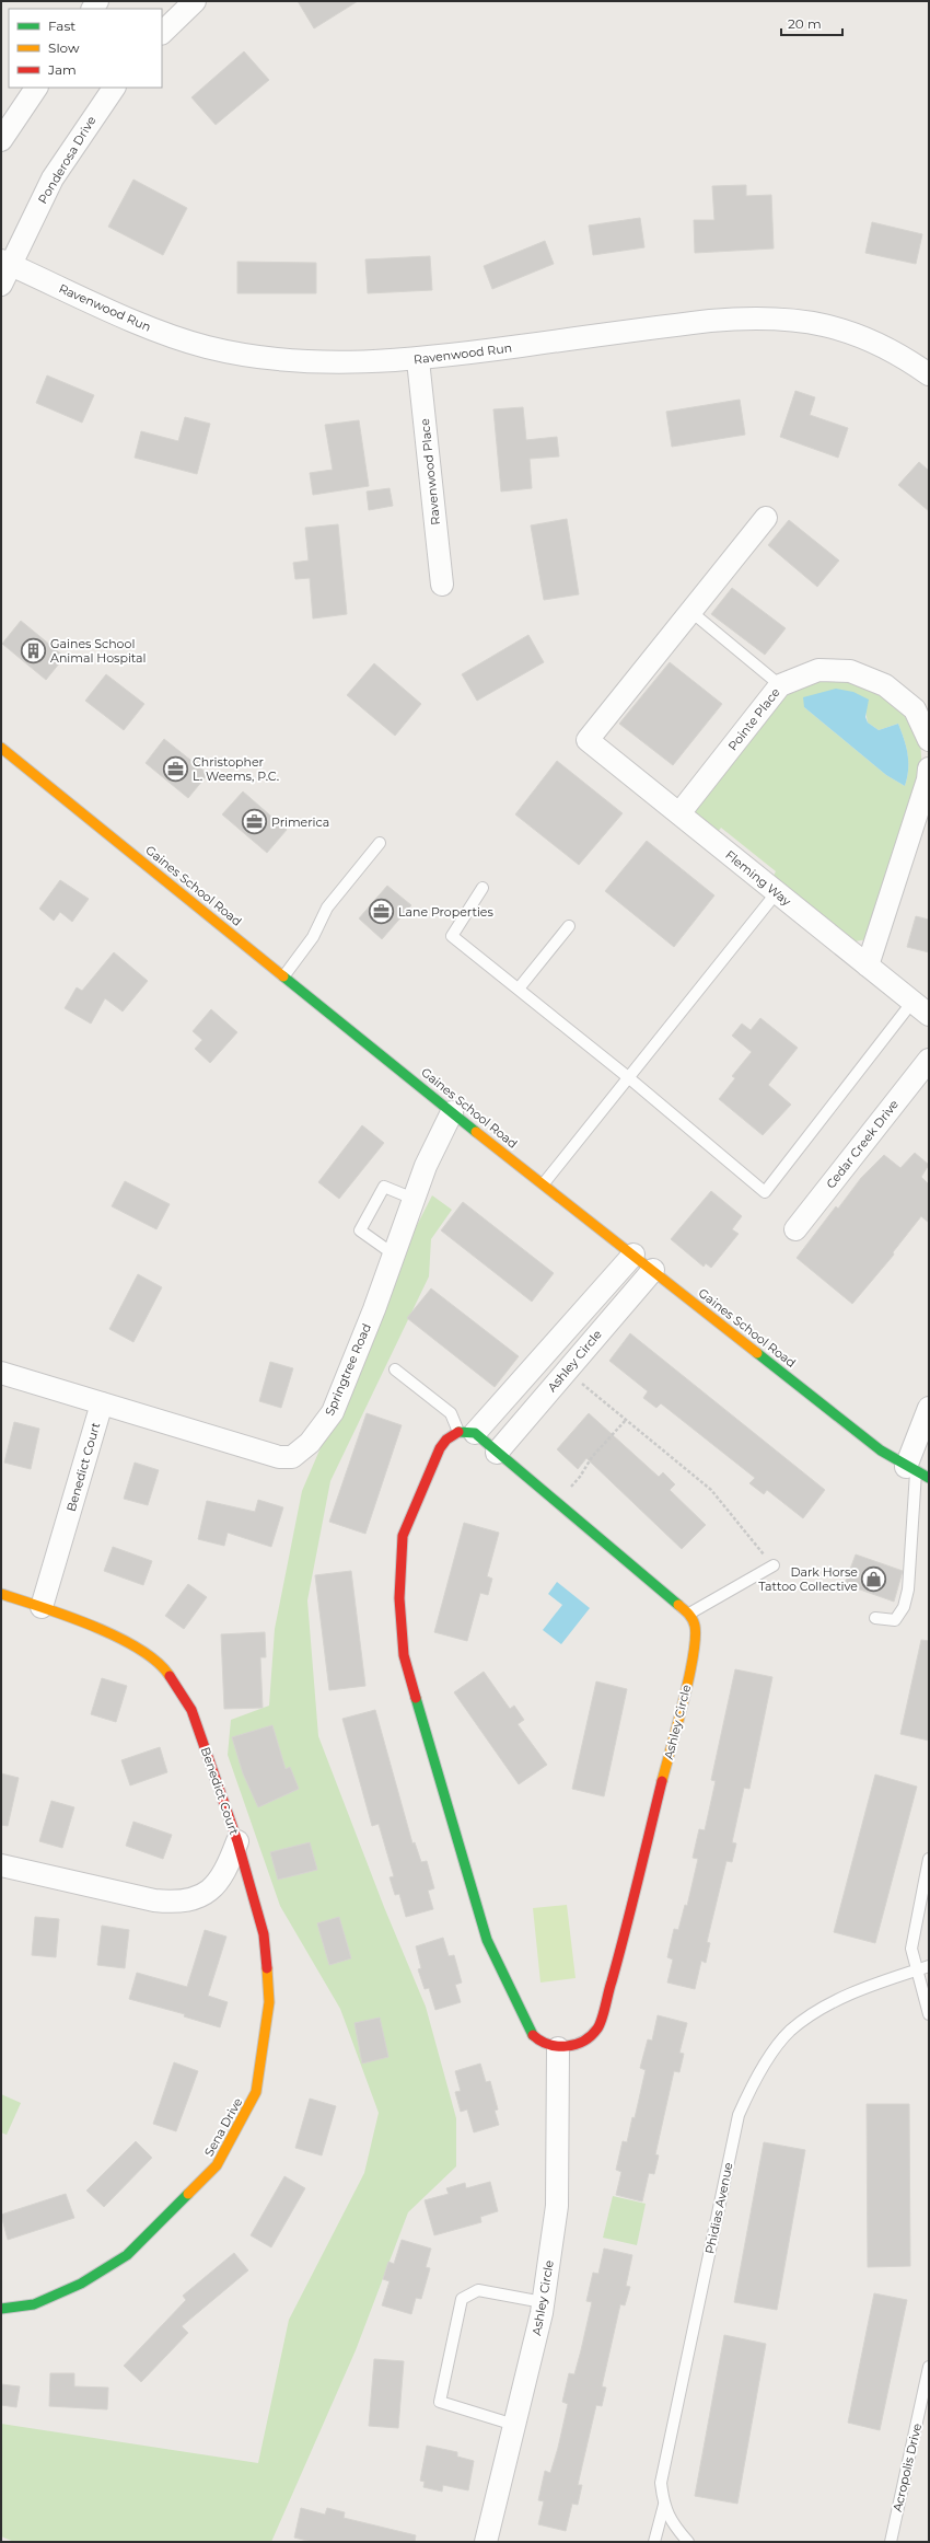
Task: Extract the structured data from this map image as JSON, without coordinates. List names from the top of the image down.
{
  "streets": {
    "street": [
      "Ponderosa Drive",
      "Ravenwood Run",
      "Ravenwood Place",
      "Pointe Place",
      "Fleming Way",
      "Gaines School Road",
      "Cedar Creek Drive",
      "Ashley Circle",
      "Springtree Road",
      "Benedict Court",
      "Sena Drive"
    ],
    "lane": ["Phidias Avenue", "Acropolis Drive"]
  },
  "crossings": [
    ["Ponderosa Drive", "Ravenwood Run"],
    ["Ravenwood Run", "Ravenwood Place"],
    ["Pointe Place", "Fleming Way"],
    ["Gaines School Road", "Ashley Circle"],
    ["Gaines School Road", "Springtree Road"],
    ["Springtree Road", "Benedict Court"],
    ["Benedict Court", "Sena Drive"]
  ],
  "places": {
    "building": ["Gaines School Animal Hospital"],
    "office": ["Christopher L. Weems, P.C.", "Primerica", "Lane Properties"],
    "shop": ["Dark Horse Tattoo Collective"]
  },
  "legend": ["Fast", "Slow", "Jam"],
  "scale_bar": "20 m"
}
